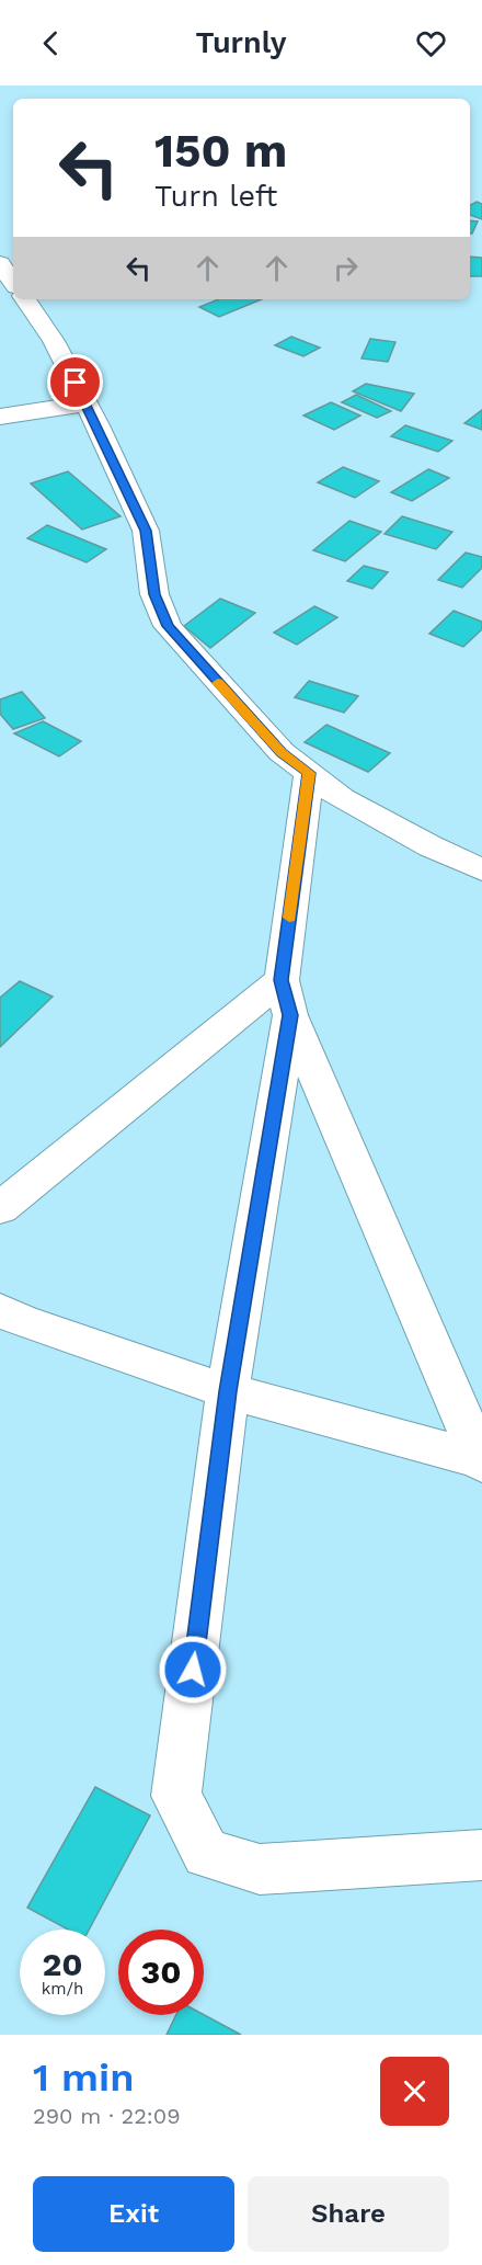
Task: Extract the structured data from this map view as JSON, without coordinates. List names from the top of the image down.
{
  "page": {
    "header": "Turnly",
    "turn": ["150 m", "Turn left"],
    "speed": "20 km/h",
    "limit": "30",
    "heading": ["1 min", "290 m · 22:09"],
    "buttons": ["Exit", "Share"]
  }
}
